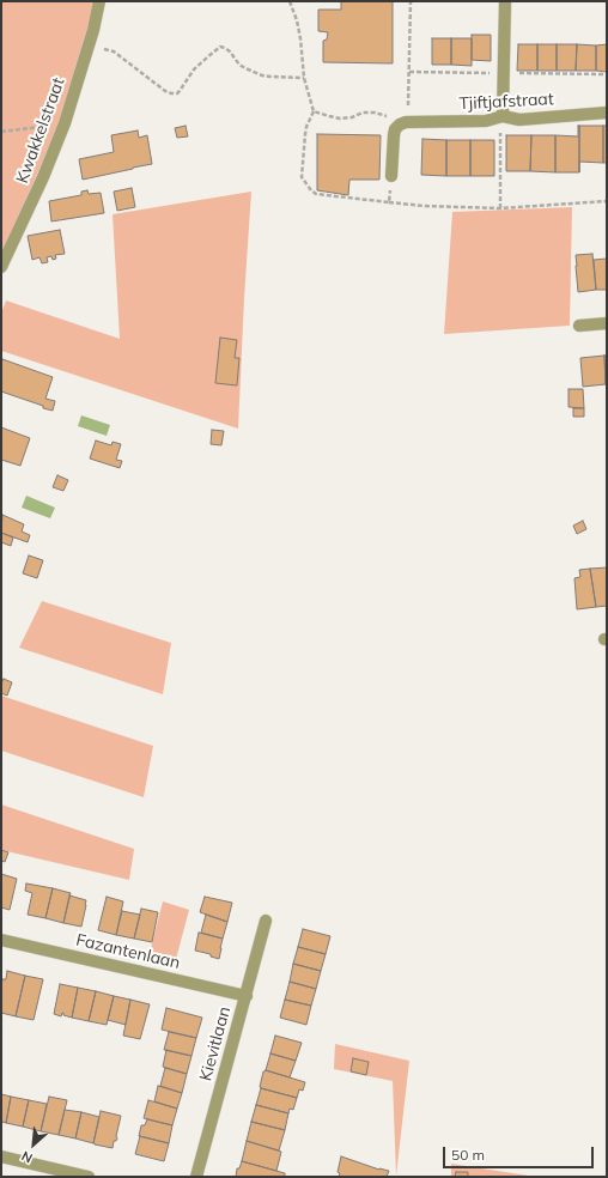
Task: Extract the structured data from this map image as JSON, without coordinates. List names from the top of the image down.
{
  "streets": {
    "street": [
      "Tjiftjafstraat",
      "Kwakkelstraat",
      "Fazantenlaan",
      "Kievitlaan"
    ]
  },
  "crossings": [
    ["Fazantenlaan", "Kievitlaan"]
  ],
  "scale_bar": "50 m",
  "north": "bottom left"
}
